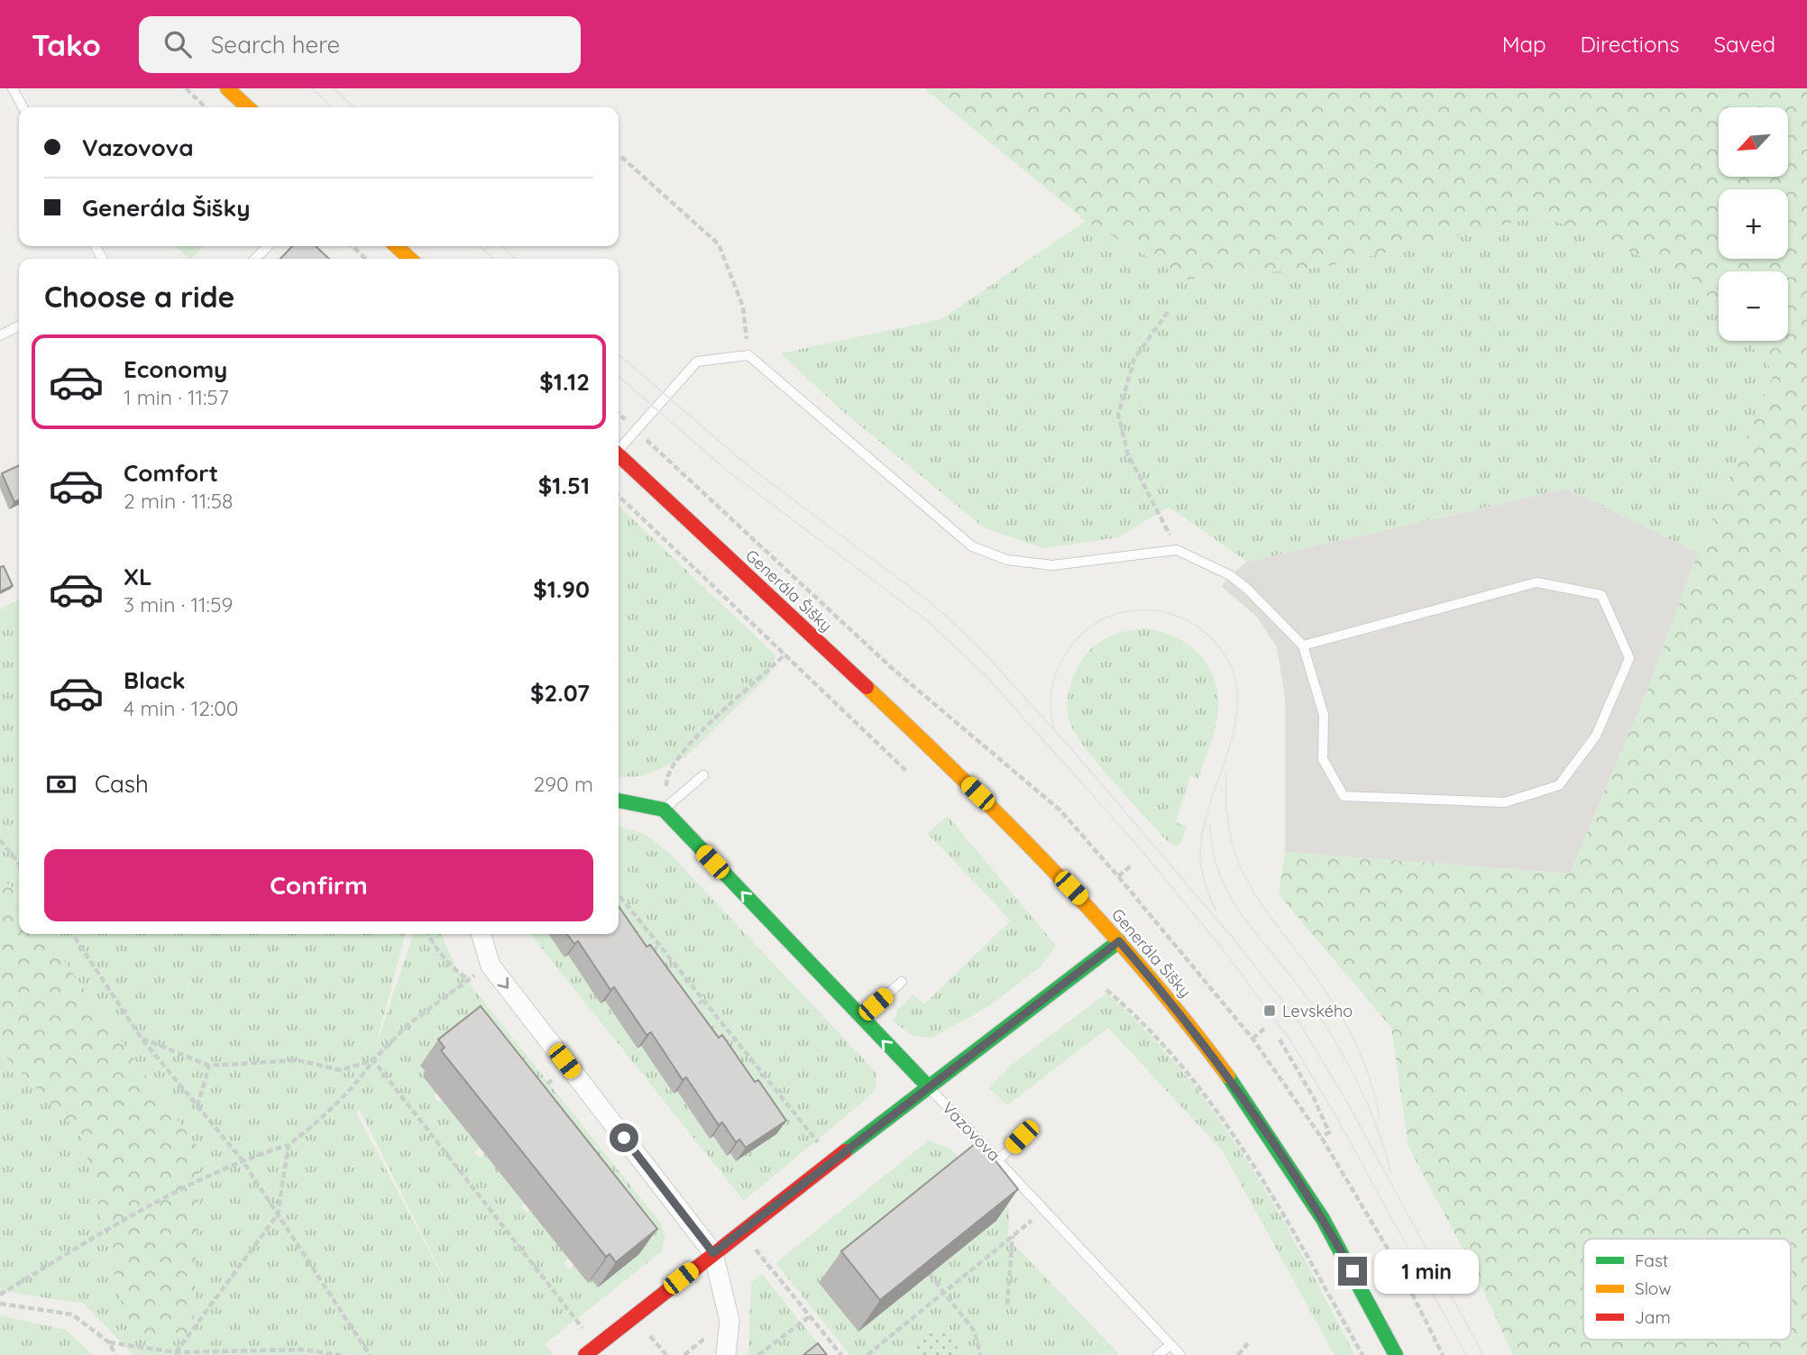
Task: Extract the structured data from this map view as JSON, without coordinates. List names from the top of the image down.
{
  "streets": {
    "main road": ["Generála Šišky", "Vazovova"]
  },
  "one_way": ["Vazovova"],
  "places": {
    "transit": ["Levského"]
  },
  "legend": ["Fast", "Slow", "Jam"],
  "north": "bottom left",
  "page": {
    "header": "Tako",
    "search": "Search here",
    "nav": ["Map", "Directions", "Saved"],
    "map_buttons": ["+", "−"],
    "banner": ["Vazovova", "Generála Šišky"],
    "heading": "Choose a ride",
    "list": [
      {
        "name": "Economy",
        "note": "1 min · 11:57",
        "value": "$1.12"
      },
      {
        "name": "Comfort",
        "note": "2 min · 11:58",
        "value": "$1.51"
      },
      {
        "name": "XL",
        "note": "3 min · 11:59",
        "value": "$1.90"
      },
      {
        "name": "Black",
        "note": "4 min · 12:00",
        "value": "$2.07"
      }
    ],
    "pay": ["Cash", "290 m"],
    "buttons": "Confirm",
    "bubble": "1 min"
  }
}
